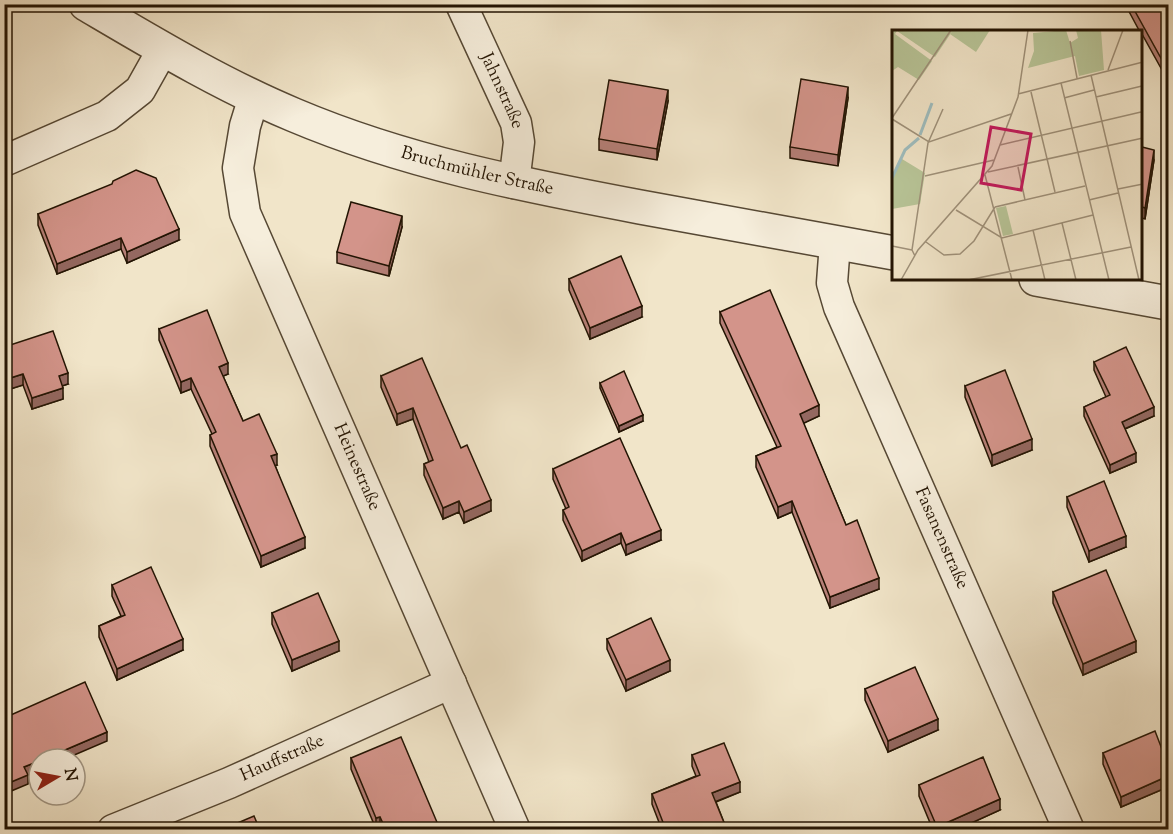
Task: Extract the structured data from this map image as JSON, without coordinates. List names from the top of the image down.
{
  "streets": {
    "street": [
      "Jahnstraße",
      "Bruchmühler Straße",
      "Heinestraße",
      "Fasanenstraße",
      "Hauffstraße"
    ]
  },
  "crossings": [
    ["Jahnstraße", "Bruchmühler Straße"],
    ["Bruchmühler Straße", "Heinestraße"],
    ["Bruchmühler Straße", "Fasanenstraße"],
    ["Heinestraße", "Hauffstraße"]
  ],
  "north": "right"
}
